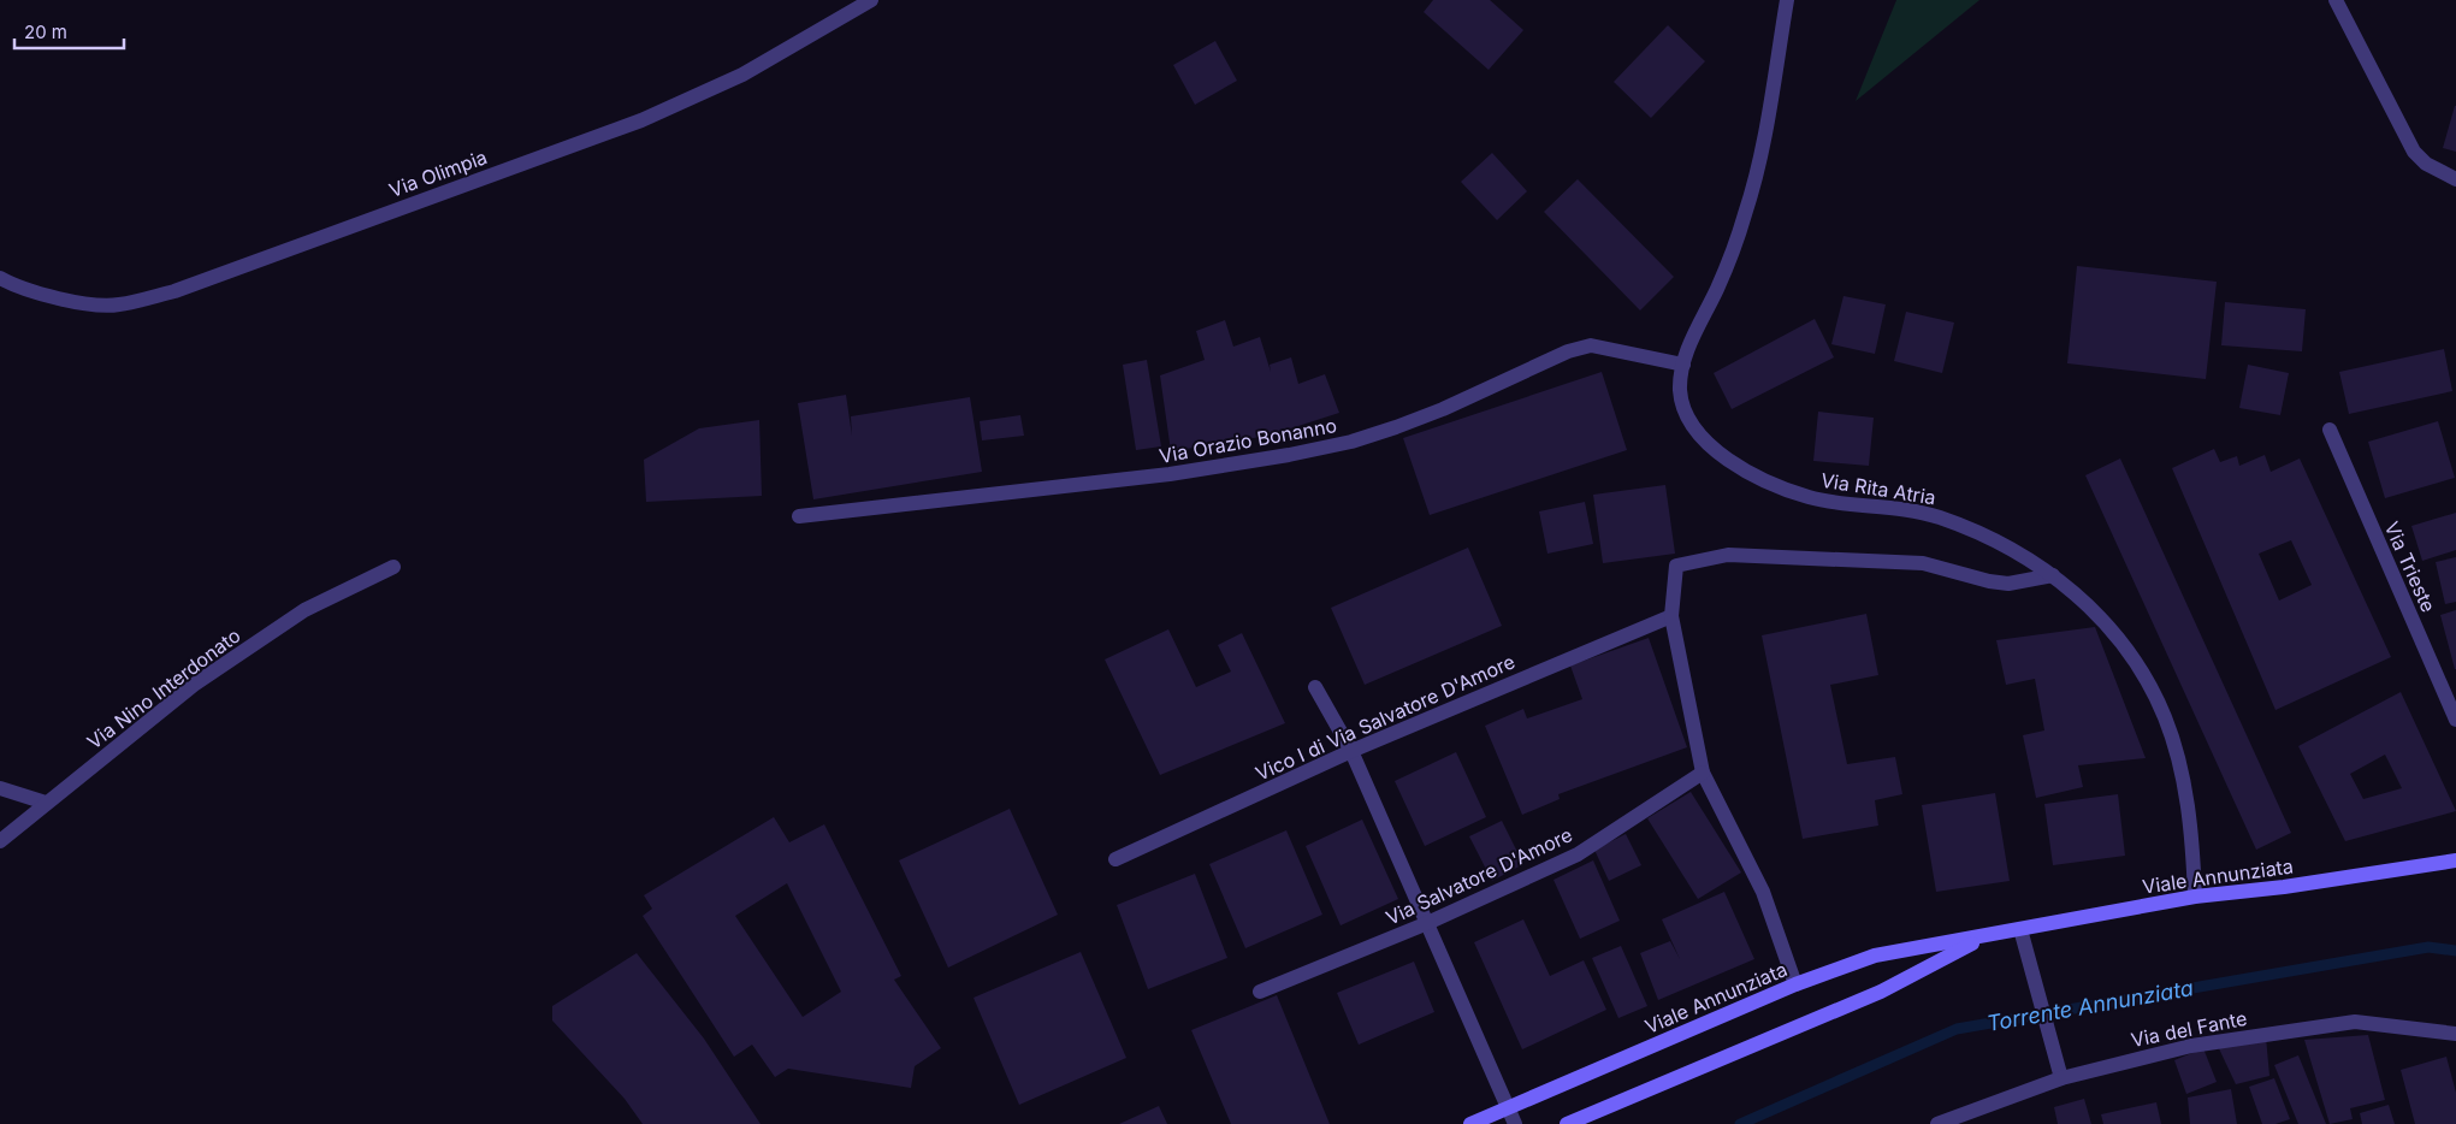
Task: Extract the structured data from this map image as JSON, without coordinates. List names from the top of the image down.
{
  "streets": {
    "main road": ["Viale Annunziata"],
    "street": [
      "Via Olimpia",
      "Via Orazio Bonanno",
      "Via Rita Atria",
      "Via Trieste",
      "Via Nino Interdonato",
      "Vico I di Via Salvatore D'Amore",
      "Via Salvatore D'Amore",
      "Via del Fante"
    ]
  },
  "crossings": [
    ["Via Orazio Bonanno", "Via Rita Atria"],
    ["Via Rita Atria", "Viale Annunziata"]
  ],
  "water": ["Torrente Annunziata"],
  "scale_bar": "20 m"
}
